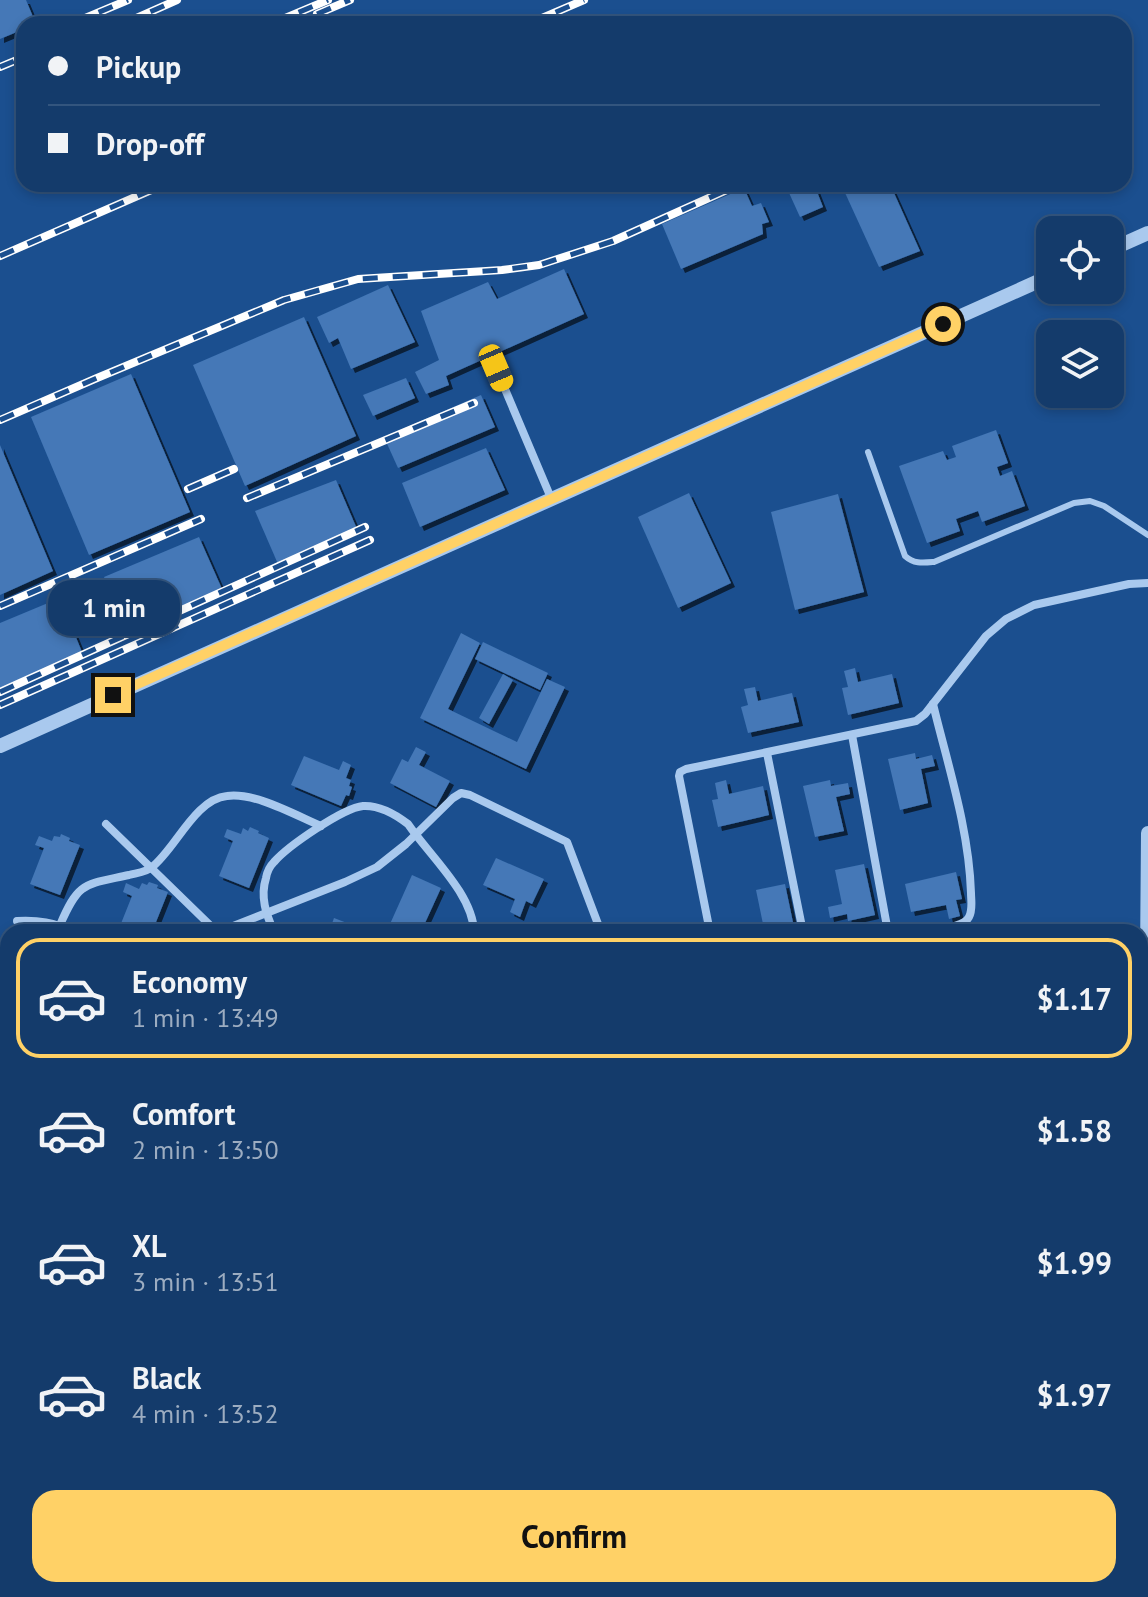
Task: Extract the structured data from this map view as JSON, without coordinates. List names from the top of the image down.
{
  "page": {
    "banner": ["Pickup", "Drop-off"],
    "bubble": "1 min",
    "list": [
      {
        "name": "Economy",
        "note": "1 min · 13:49",
        "value": "$1.17"
      },
      {
        "name": "Comfort",
        "note": "2 min · 13:50",
        "value": "$1.58"
      },
      {
        "name": "XL",
        "note": "3 min · 13:51",
        "value": "$1.99"
      },
      {
        "name": "Black",
        "note": "4 min · 13:52",
        "value": "$1.97"
      }
    ],
    "buttons": "Confirm"
  }
}
